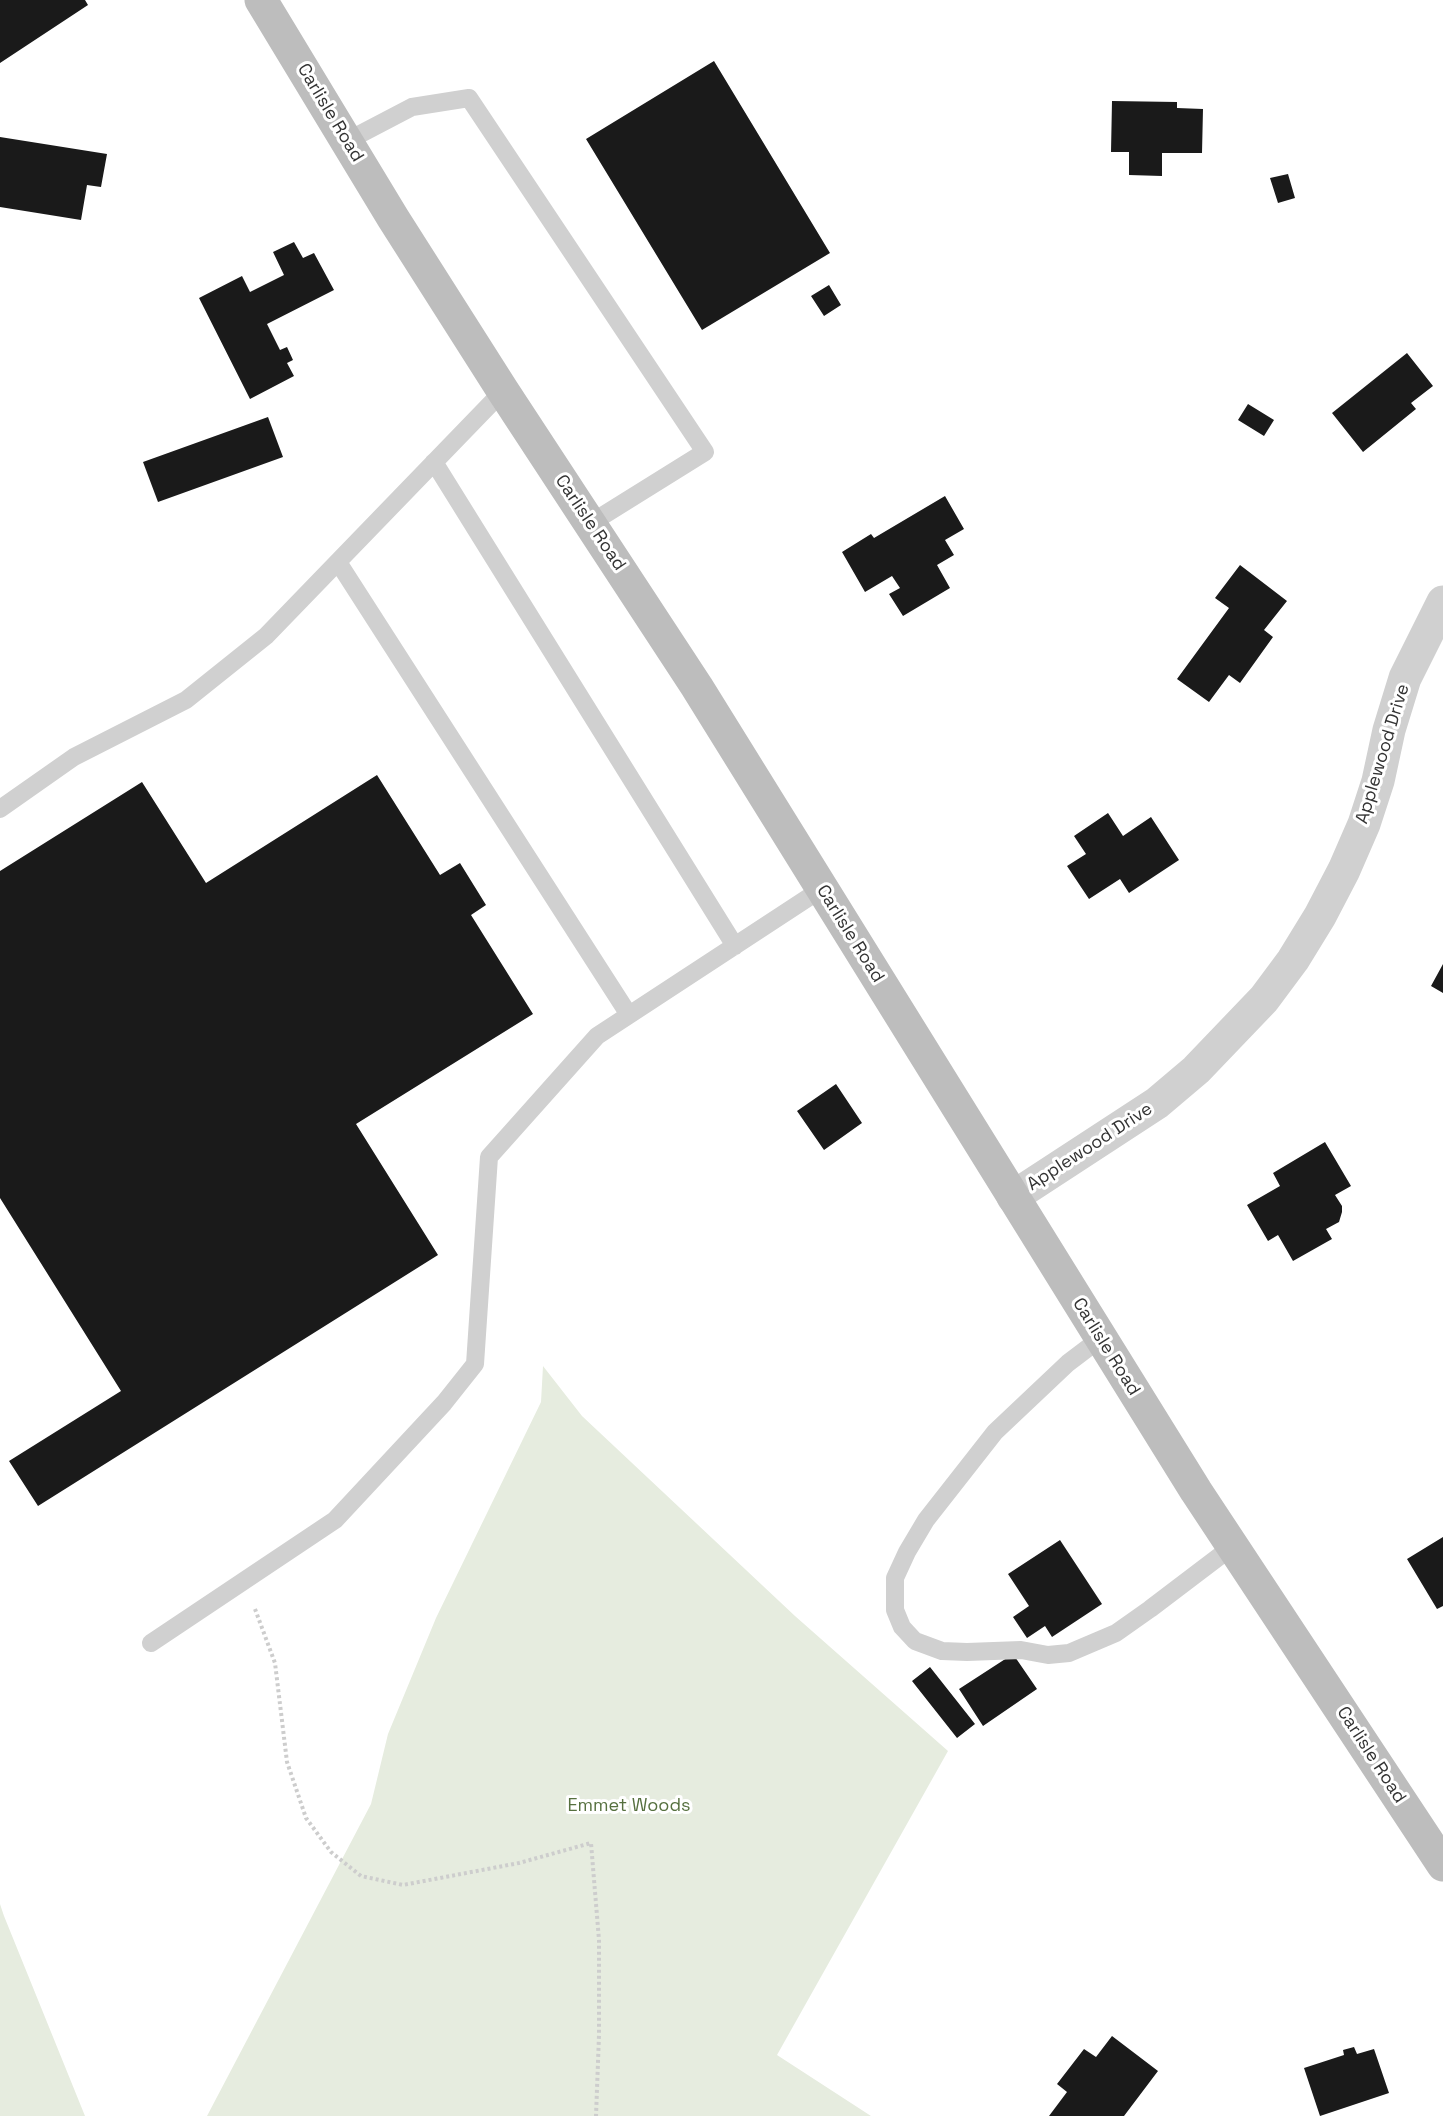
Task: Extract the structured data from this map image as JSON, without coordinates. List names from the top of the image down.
{
  "streets": {
    "main road": ["Carlisle Road"],
    "street": ["Applewood Drive"]
  },
  "crossings": [
    ["Carlisle Road", "Applewood Drive"]
  ],
  "parks": ["Emmet Woods"]
}
